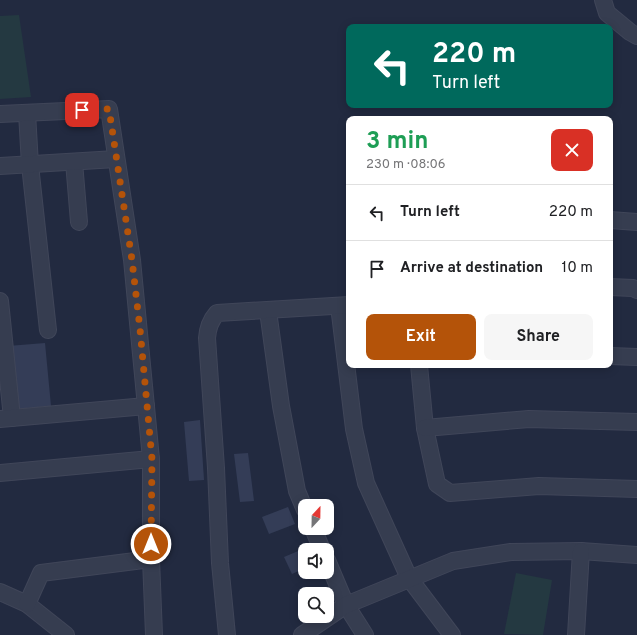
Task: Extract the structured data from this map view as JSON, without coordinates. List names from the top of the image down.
{
  "north": "top",
  "page": {
    "turn": ["220 m", "Turn left"],
    "heading": ["3 min", "230 m · 08:06"],
    "list": [
      {
        "name": "Turn left",
        "value": "220 m"
      },
      {
        "name": "Arrive at destination",
        "value": "10 m"
      }
    ],
    "buttons": ["Exit", "Share"]
  }
}
